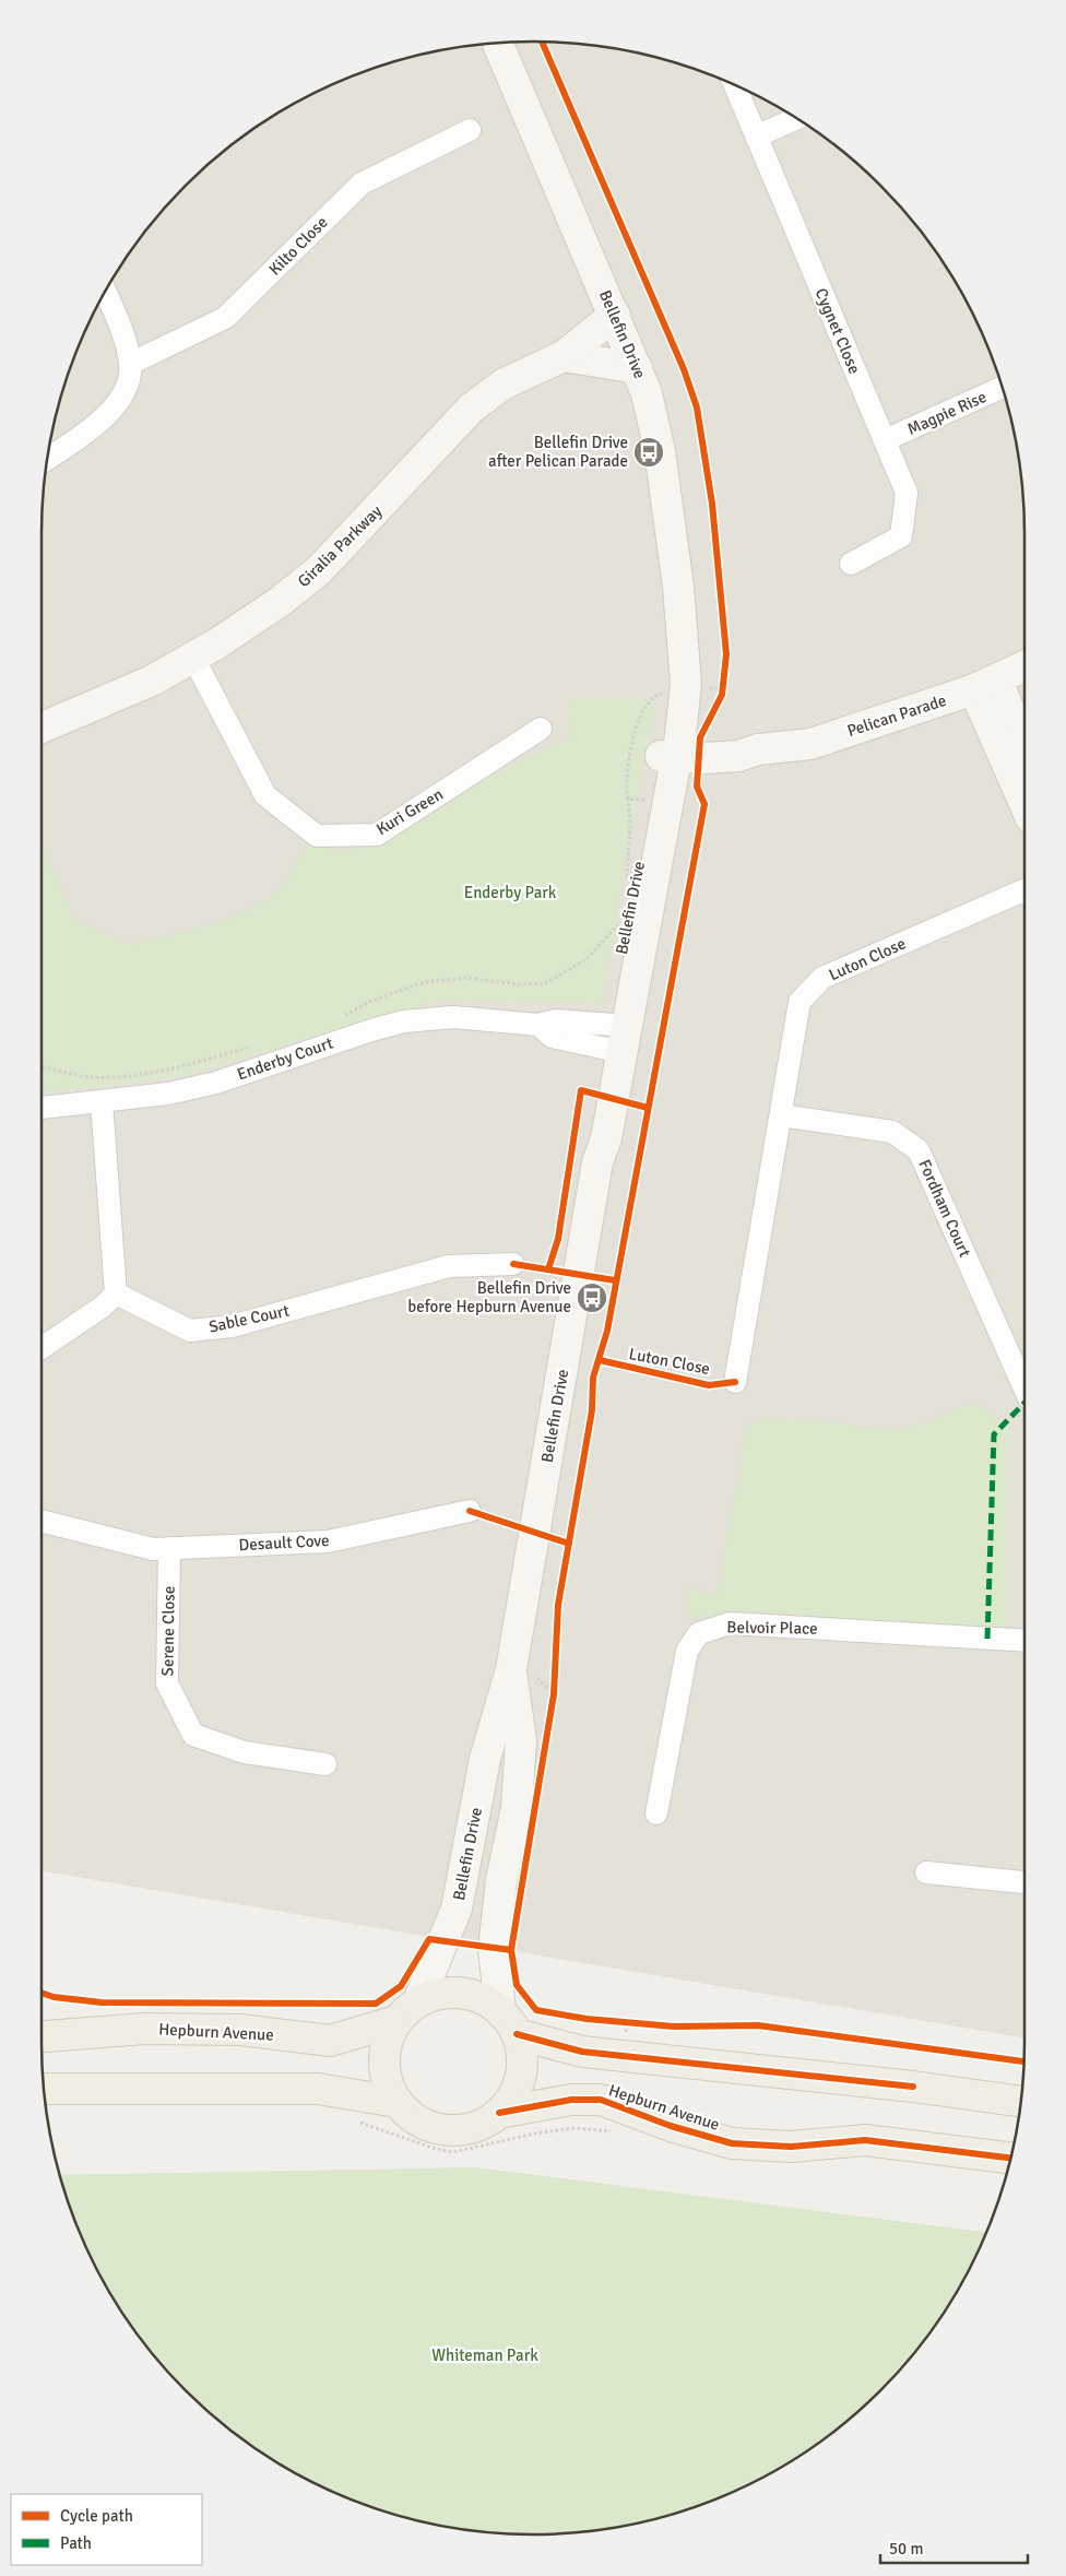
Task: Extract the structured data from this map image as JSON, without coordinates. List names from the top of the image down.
{
  "streets": {
    "main road": [
      "Bellefin Drive",
      "Giralia Parkway",
      "Pelican Parade",
      "Hepburn Avenue"
    ],
    "street": [
      "Kilto Close",
      "Cygnet Close",
      "Magpie Rise",
      "Kuri Green",
      "Luton Close",
      "Enderby Court",
      "Fordham Court",
      "Sable Court",
      "Desault Cove",
      "Belvoir Place",
      "Serene Close"
    ]
  },
  "crossings": [
    ["Cygnet Close", "Magpie Rise"],
    ["Bellefin Drive", "Giralia Parkway"],
    ["Bellefin Drive", "Pelican Parade"],
    ["Bellefin Drive", "Enderby Court"],
    ["Bellefin Drive", "Hepburn Avenue"],
    ["Giralia Parkway", "Kuri Green"],
    ["Luton Close", "Fordham Court"],
    ["Desault Cove", "Serene Close"]
  ],
  "parks": ["Enderby Park", "Whiteman Park"],
  "places": {
    "bus stop": ["Bellefin Drive after Pelican Parade", "Bellefin Drive before Hepburn Avenue"]
  },
  "legend": ["Cycle path", "Path"],
  "scale_bar": "50 m"
}
